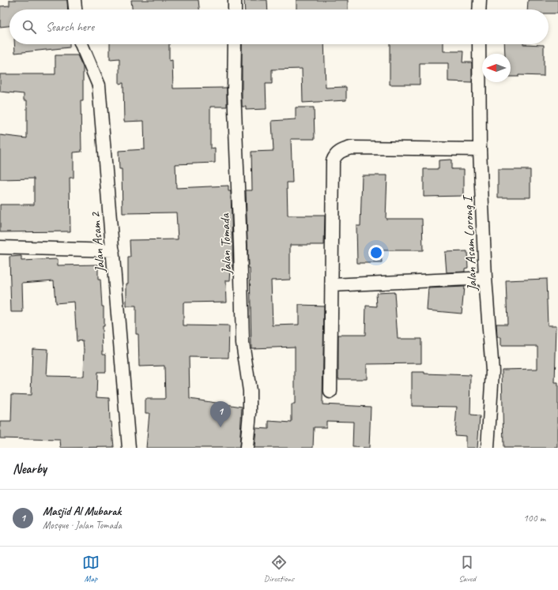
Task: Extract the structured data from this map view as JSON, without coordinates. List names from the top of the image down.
{
  "streets": {
    "street": ["Jalan Asam 2", "Jalan Tomada", "Jalan Asam Lorong I"]
  },
  "north": "left",
  "page": {
    "search": "Search here",
    "pins": "1",
    "heading": "Nearby",
    "list": [
      {
        "mark": "1",
        "name": "Masjid Al Mubarak",
        "note": "Mosque · Jalan Tomada",
        "value": "100 m"
      }
    ],
    "nav": ["Map", "Directions", "Saved"]
  }
}
